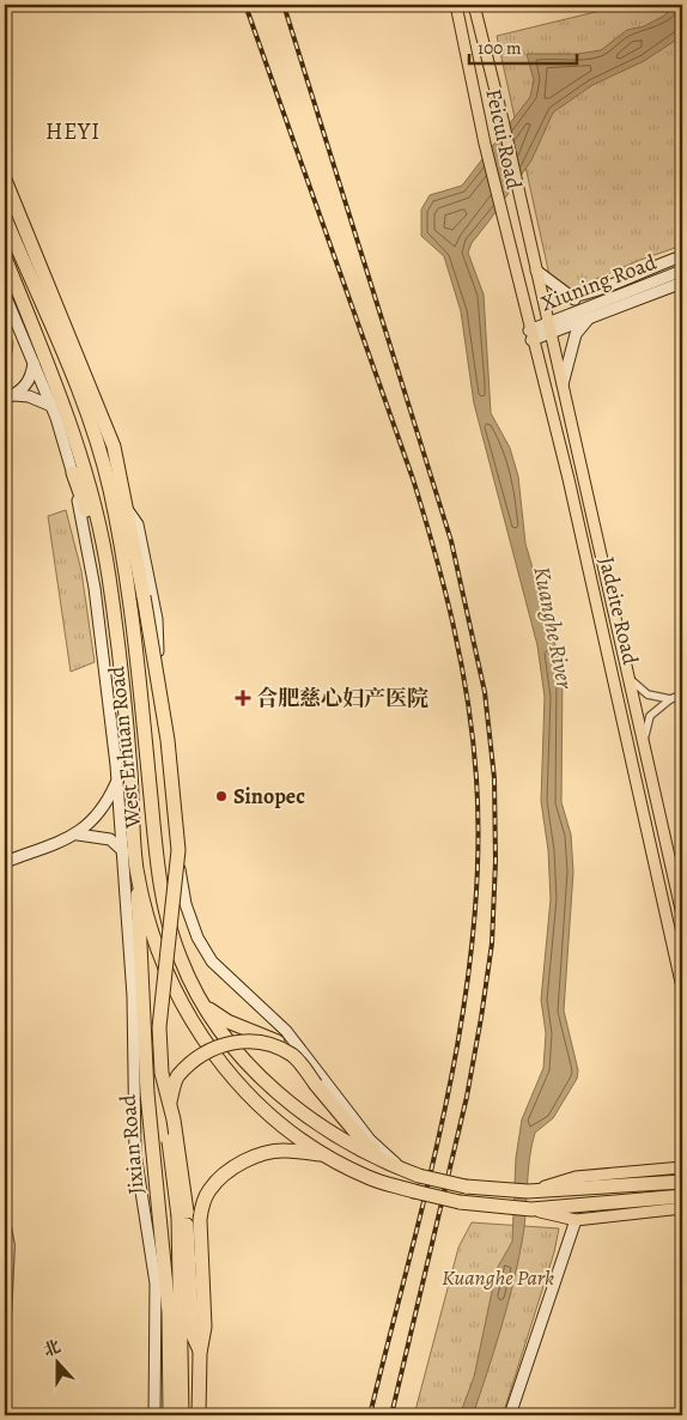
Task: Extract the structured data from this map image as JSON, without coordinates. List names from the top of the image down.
{
  "streets": {
    "highway": ["West Erhuan Road", "Jixian Road"],
    "main road": ["Feicui Road", "Jadeite Road"],
    "street": ["Xiuning Road"]
  },
  "crossings": [
    ["Feicui Road", "Jadeite Road"],
    ["Xiuning Road", "Jadeite Road"],
    ["West Erhuan Road", "Jixian Road"]
  ],
  "districts": ["HEYI"],
  "water": ["Kuanghe River"],
  "parks": ["Kuanghe Park"],
  "places": {
    "health": ["合肥慈心妇产医院"],
    "other": ["Sinopec"]
  },
  "scale_bar": "100 m",
  "north": "top"
}
